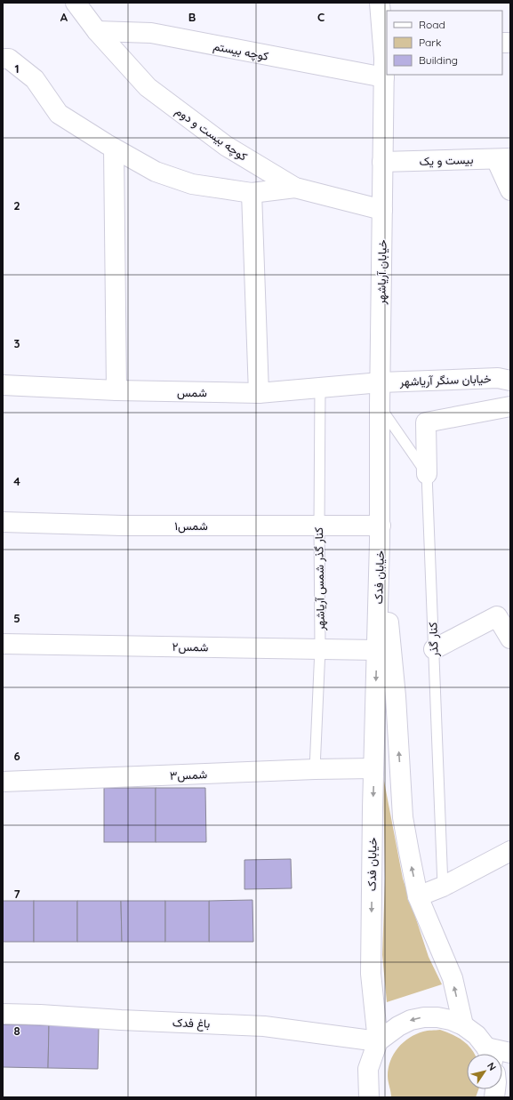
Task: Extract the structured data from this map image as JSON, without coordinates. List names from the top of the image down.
{
  "streets": {
    "street": [
      "کوچه بیستم",
      "کوچه بیست و دوم",
      "بیست و یک",
      "خیابان آریاشهر",
      "خیابان سنگر آریاشهر",
      "شمس",
      "شمس۱",
      "خیابان فدک",
      "شمس۲",
      "شمس۳",
      "باغ فدک"
    ],
    "lane": ["کنار گذر شمس آریاشهر", "کنار گذر"]
  },
  "crossings": [
    ["کوچه بیستم", "کوچه بیست و دوم"],
    ["کوچه بیستم", "خیابان آریاشهر"],
    ["کوچه بیست و دوم", "خیابان آریاشهر"],
    ["بیست و یک", "خیابان آریاشهر"],
    ["خیابان آریاشهر", "خیابان سنگر آریاشهر"],
    ["خیابان آریاشهر", "شمس"],
    ["خیابان آریاشهر", "شمس۱"],
    ["خیابان آریاشهر", "خیابان فدک"],
    ["خیابان سنگر آریاشهر", "شمس"],
    ["شمس", "کنار گذر شمس آریاشهر"],
    ["شمس۱", "خیابان فدک"],
    ["شمس۱", "کنار گذر شمس آریاشهر"],
    ["خیابان فدک", "شمس۲"],
    ["خیابان فدک", "شمس۳"],
    ["خیابان فدک", "باغ فدک"],
    ["کنار گذر شمس آریاشهر", "شمس۲"],
    ["کنار گذر شمس آریاشهر", "شمس۳"]
  ],
  "legend": ["Road", "Park", "Building"],
  "north": "top right",
  "grid": {
    "columns": ["A", "B", "C"],
    "rows": [
      "1",
      "2",
      "3",
      "4",
      "5",
      "6",
      "7",
      "8"
    ]
  }
}
